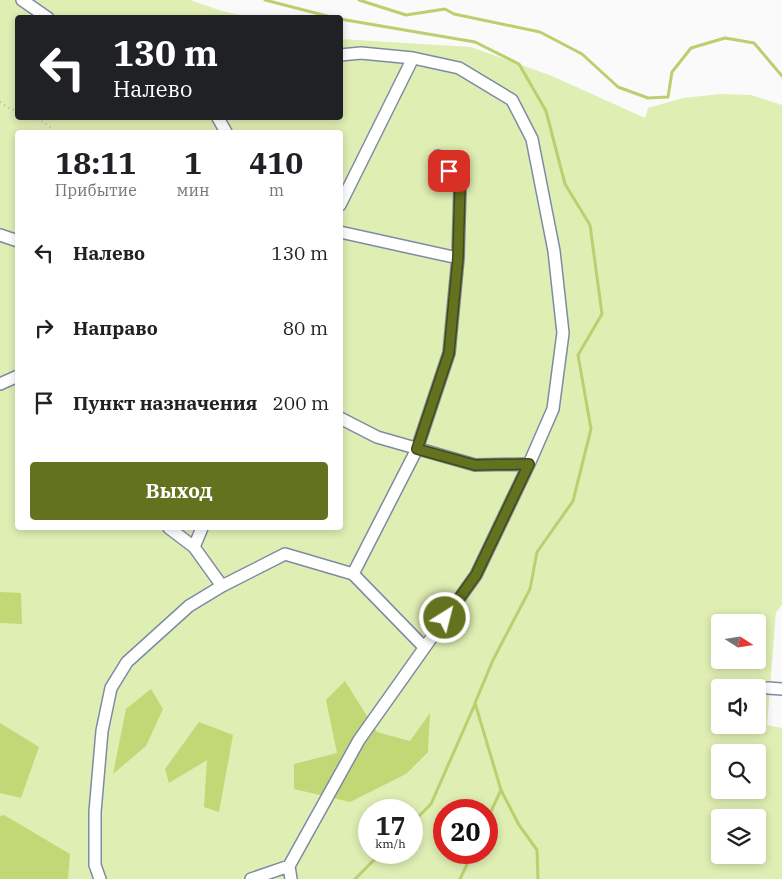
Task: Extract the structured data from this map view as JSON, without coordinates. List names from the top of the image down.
{
  "north": "right",
  "page": {
    "turn": ["130 m", "Налево"],
    "eta": [
      "18:11",
      "Прибытие",
      "1",
      "мин",
      "410",
      "m"
    ],
    "list": [
      {
        "name": "Налево",
        "value": "130 m"
      },
      {
        "name": "Направо",
        "value": "80 m"
      },
      {
        "name": "Пункт назначения",
        "value": "200 m"
      }
    ],
    "buttons": "Выход",
    "speed": "17 km/h",
    "limit": "20"
  }
}
